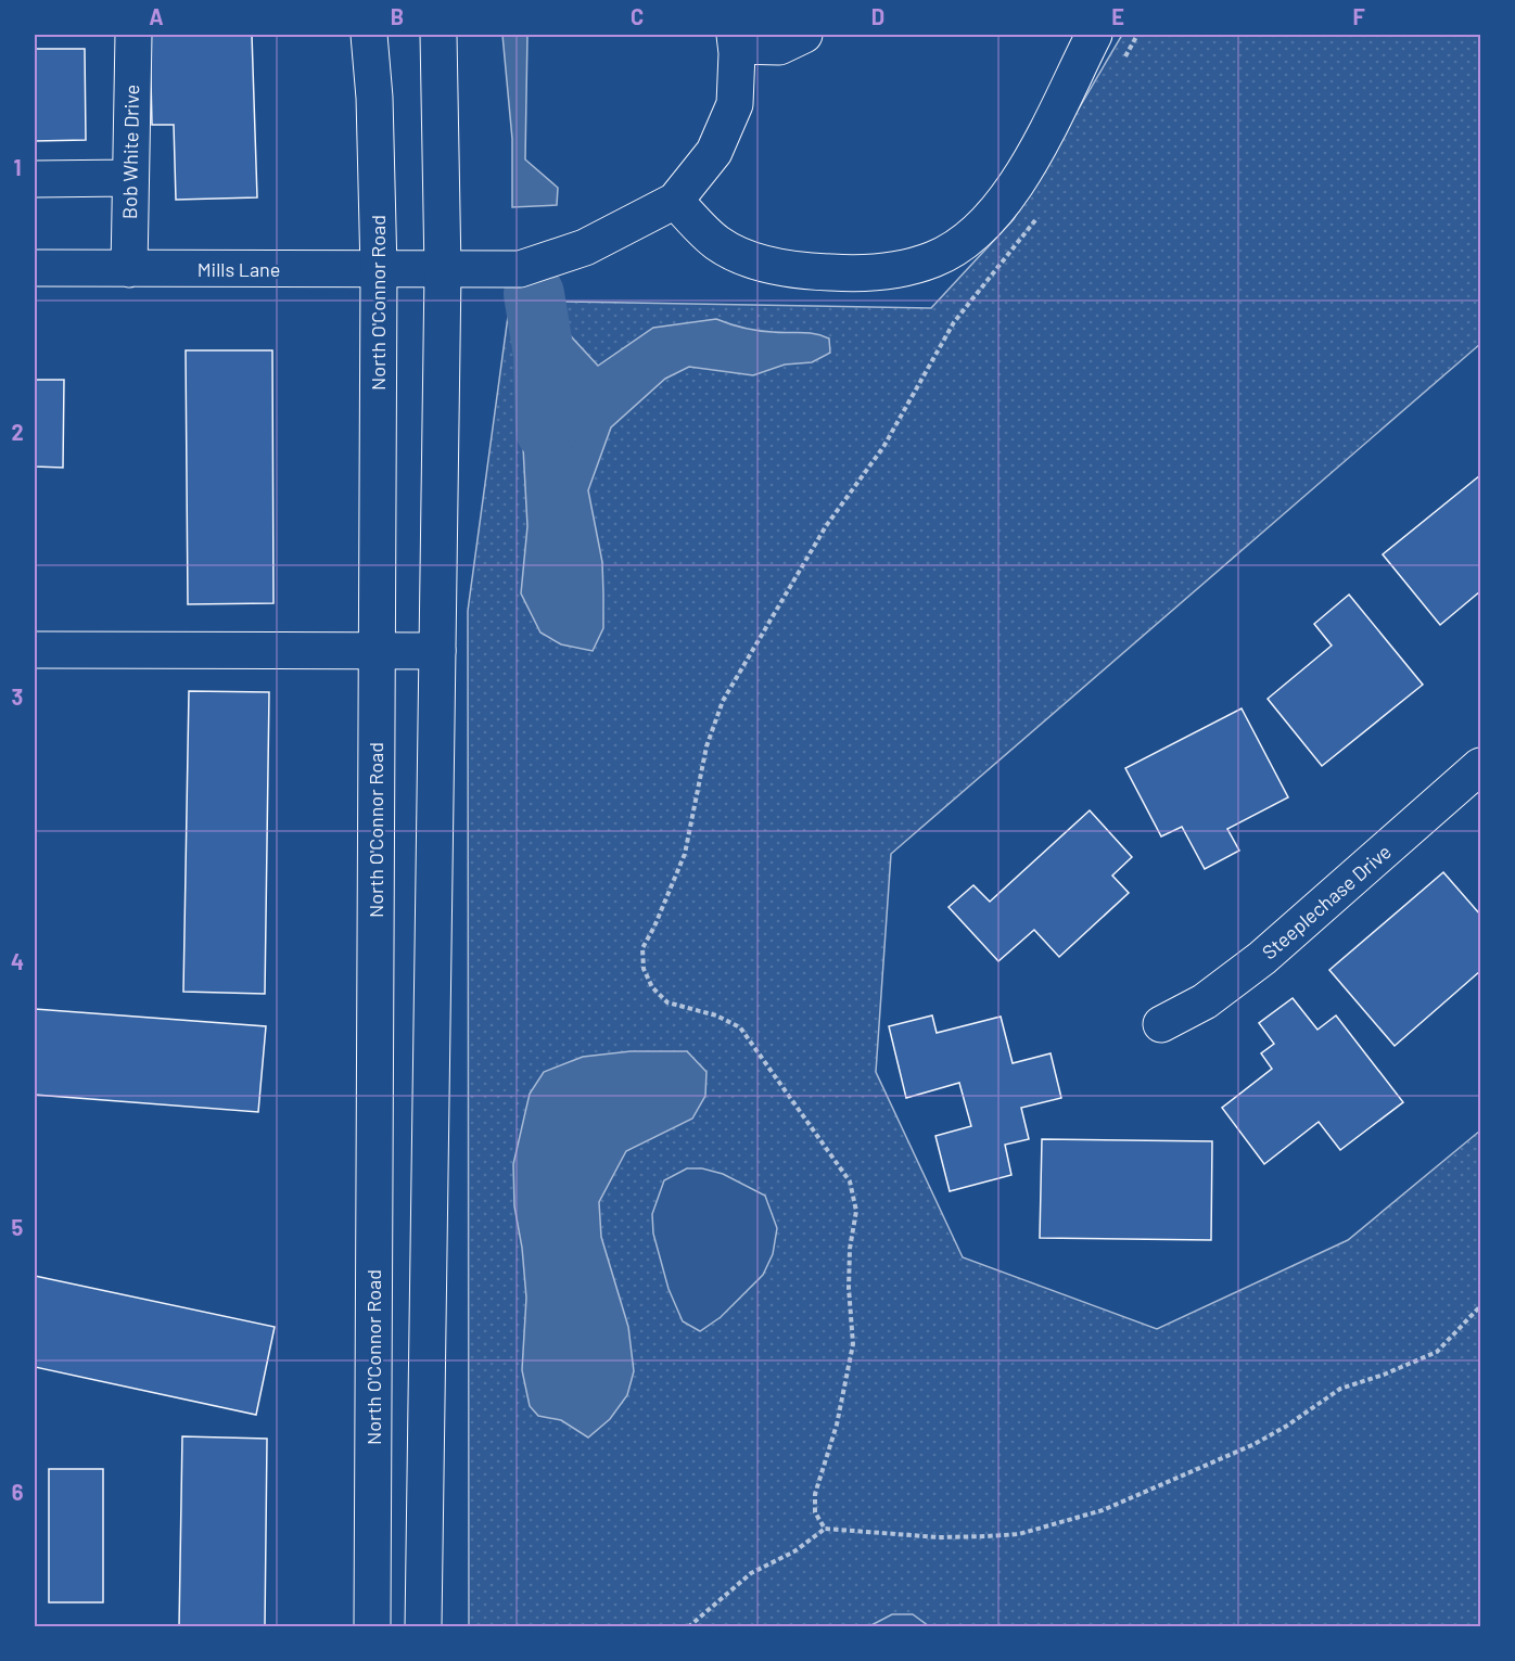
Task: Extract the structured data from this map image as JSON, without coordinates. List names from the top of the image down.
{
  "streets": {
    "main road": [
      "Bob White Drive",
      "Mills Lane",
      "North O'Connor Road",
      "Steeplechase Drive"
    ]
  },
  "crossings": [
    ["Bob White Drive", "Mills Lane"],
    ["Mills Lane", "North O'Connor Road"]
  ],
  "grid": {
    "columns": [
      "A",
      "B",
      "C",
      "D",
      "E",
      "F"
    ],
    "rows": [
      "1",
      "2",
      "3",
      "4",
      "5",
      "6"
    ]
  }
}
